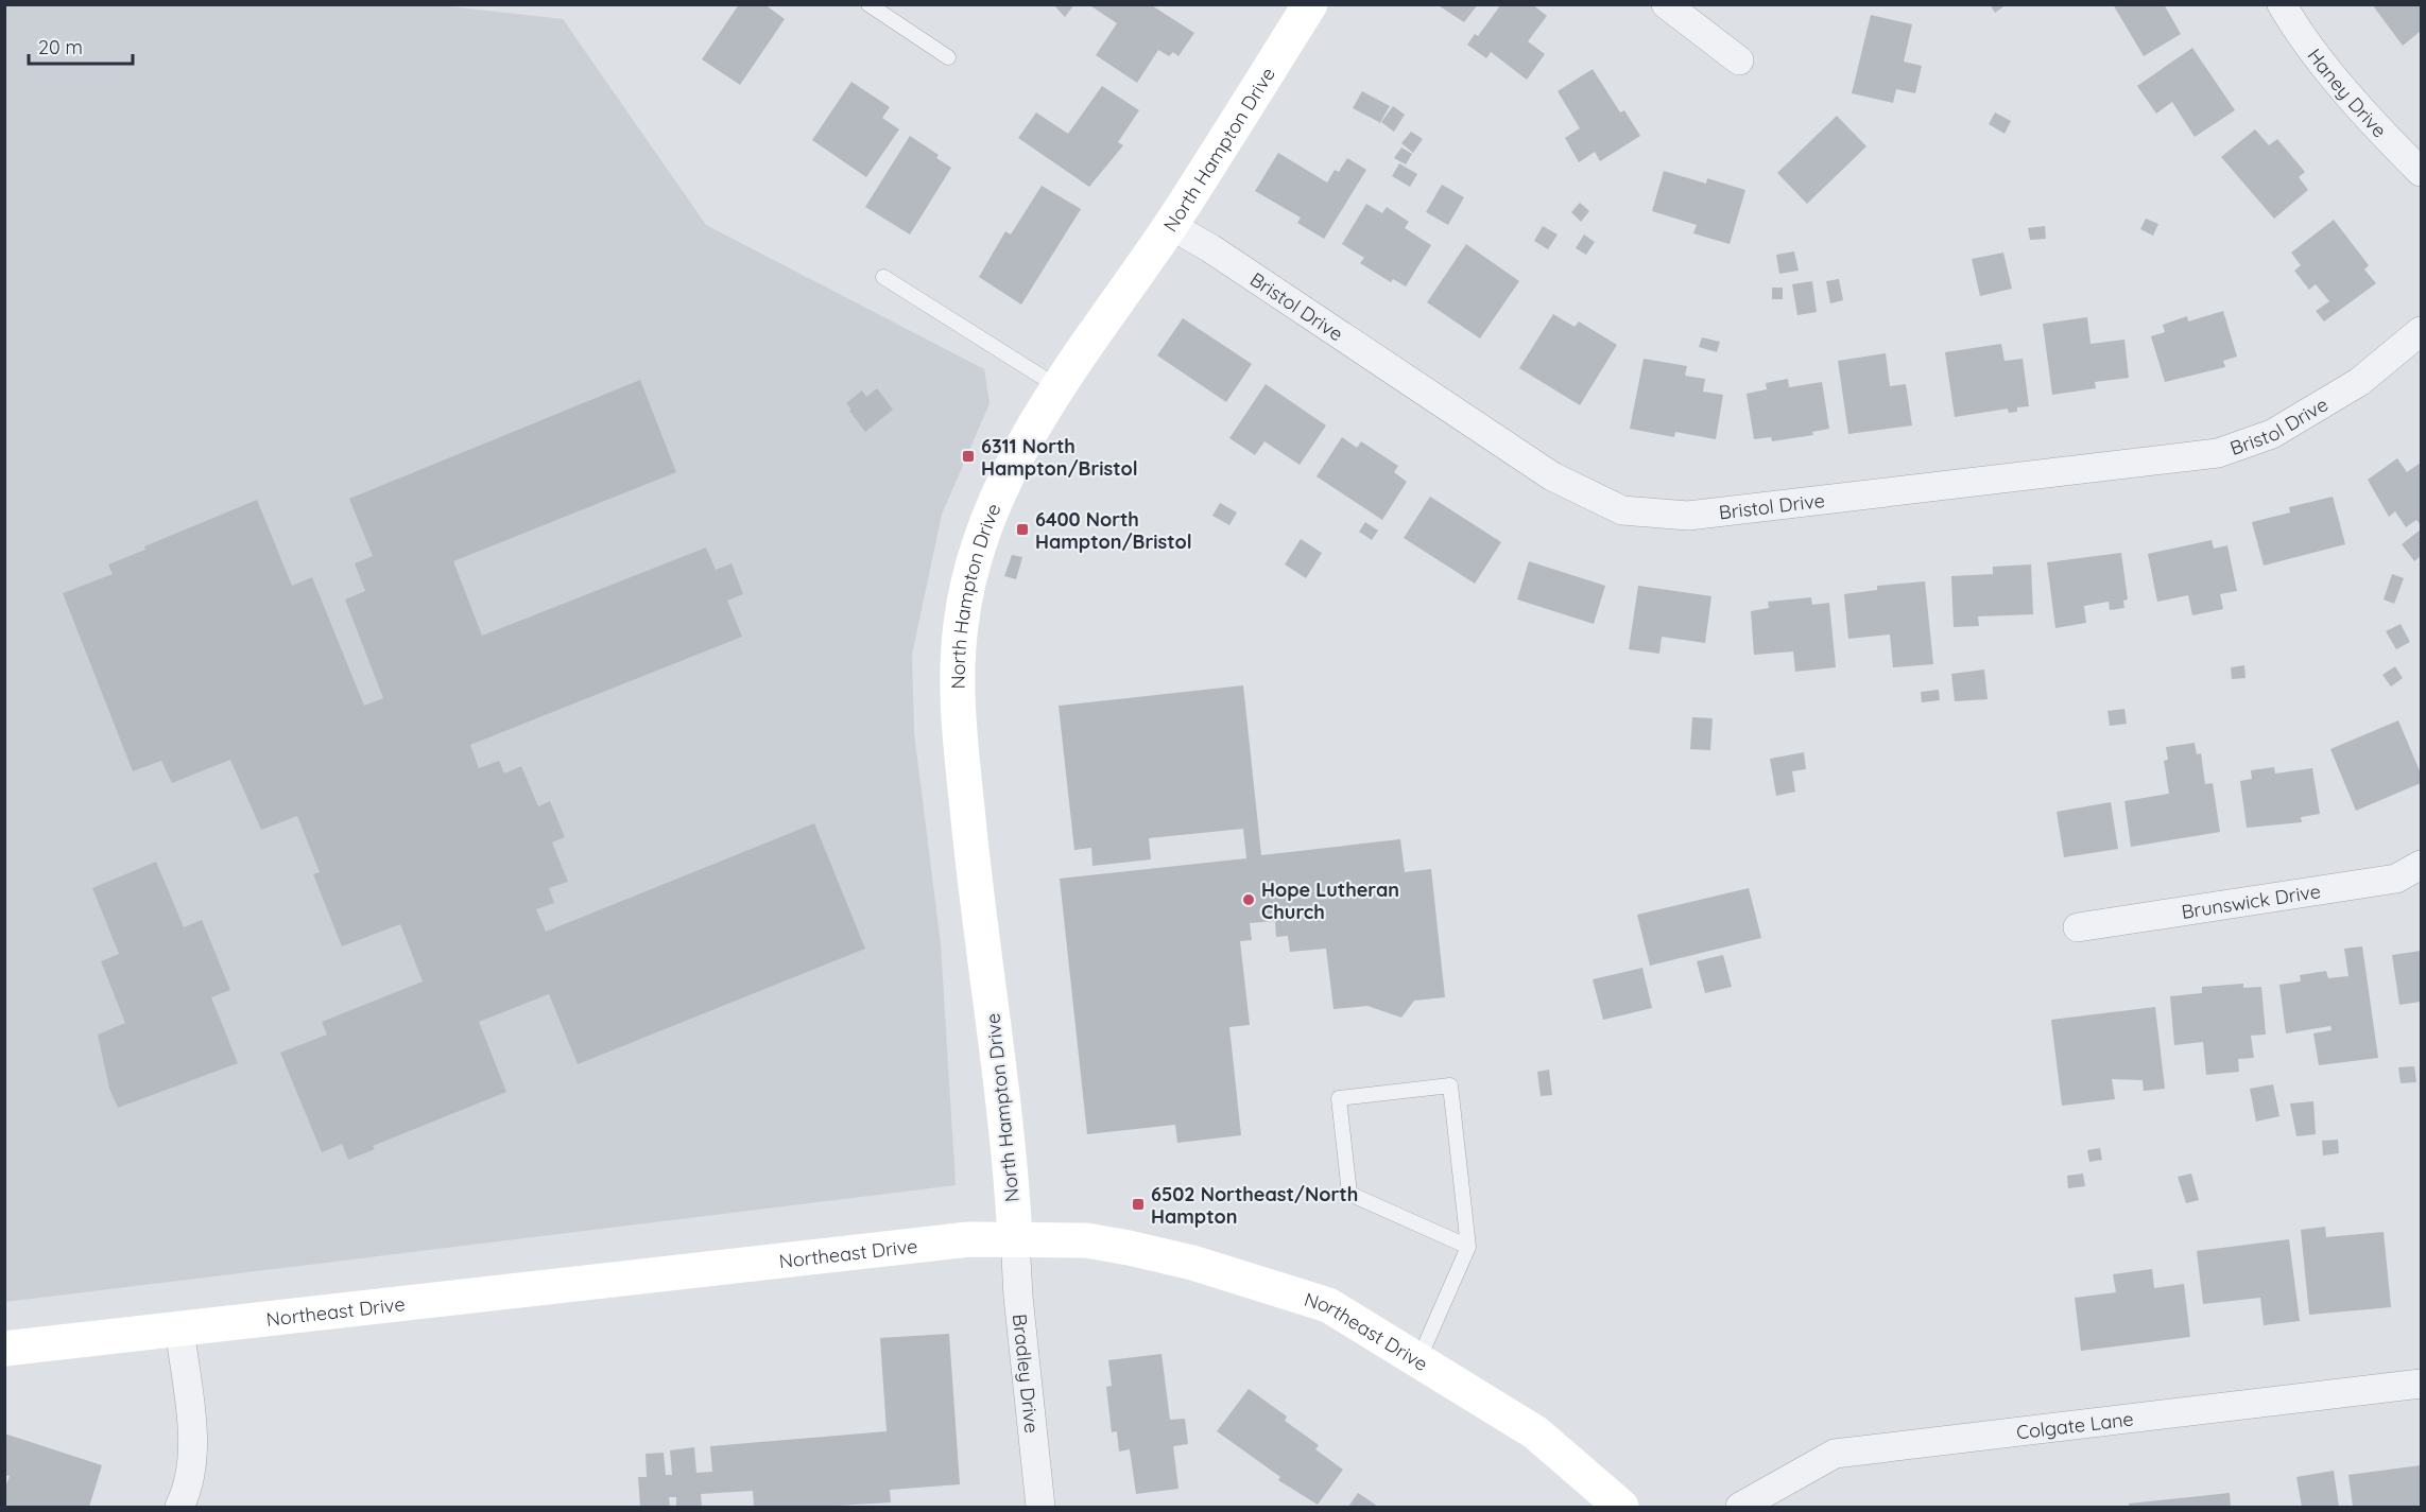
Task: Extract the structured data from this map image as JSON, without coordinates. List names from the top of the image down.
{
  "streets": {
    "street": [
      "Haney Drive",
      "North Hampton Drive",
      "Bristol Drive",
      "Brunswick Drive",
      "Northeast Drive",
      "Bradley Drive",
      "Colgate Lane"
    ]
  },
  "crossings": [
    ["North Hampton Drive", "Bristol Drive"],
    ["North Hampton Drive", "Northeast Drive"],
    ["North Hampton Drive", "Bradley Drive"],
    ["Northeast Drive", "Bradley Drive"]
  ],
  "places": {
    "transit": ["6311 North Hampton/Bristol", "6400 North Hampton/Bristol", "6502 Northeast/North Hampton"],
    "other": ["Hope Lutheran Church"]
  },
  "scale_bar": "20 m"
}
